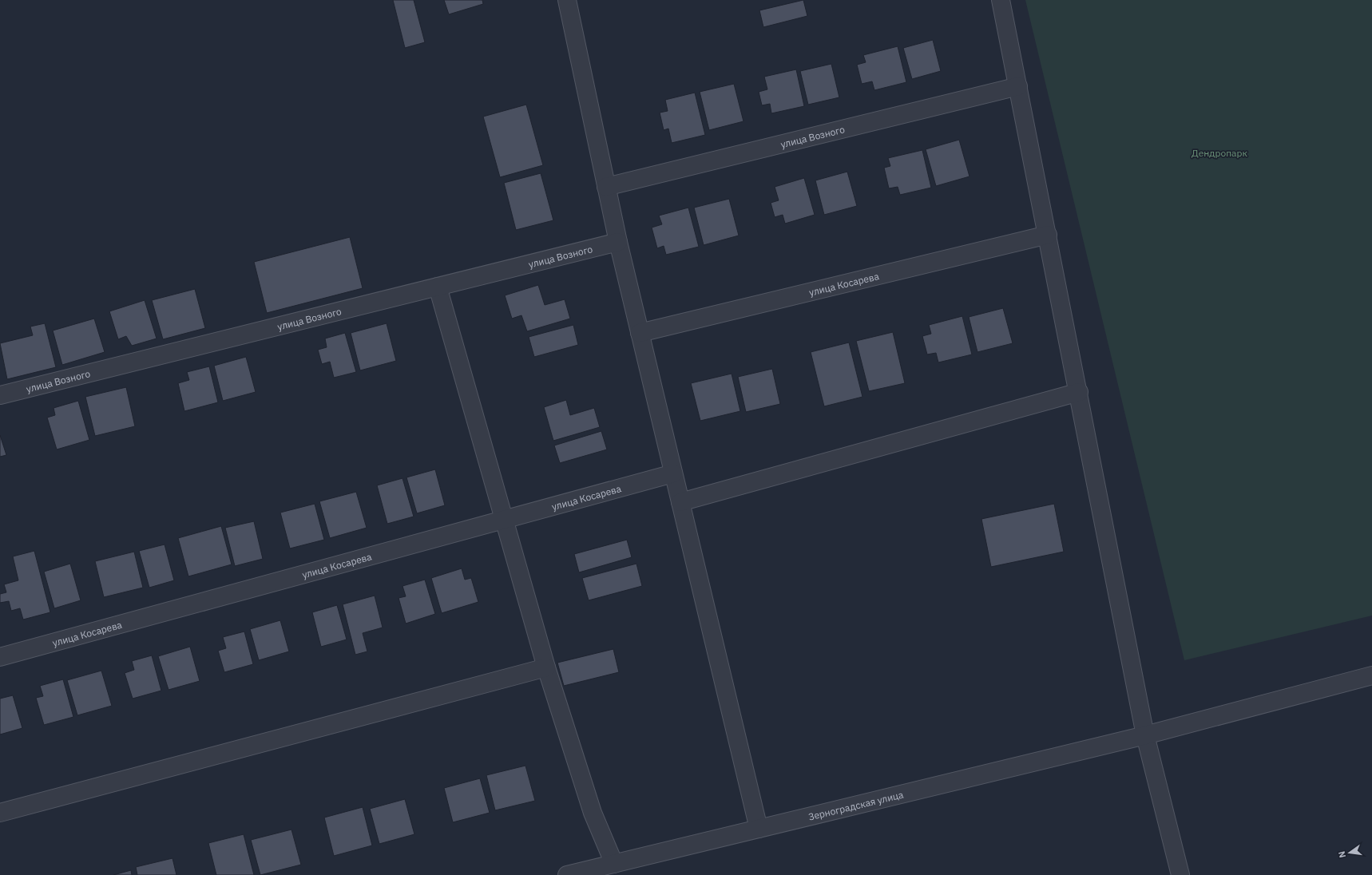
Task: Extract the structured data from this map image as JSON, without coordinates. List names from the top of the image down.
{
  "streets": {
    "street": ["улица Возного", "улица Косарева", "Зерноградская улица"]
  },
  "parks": ["Дендропарк"],
  "north": "left"
}
